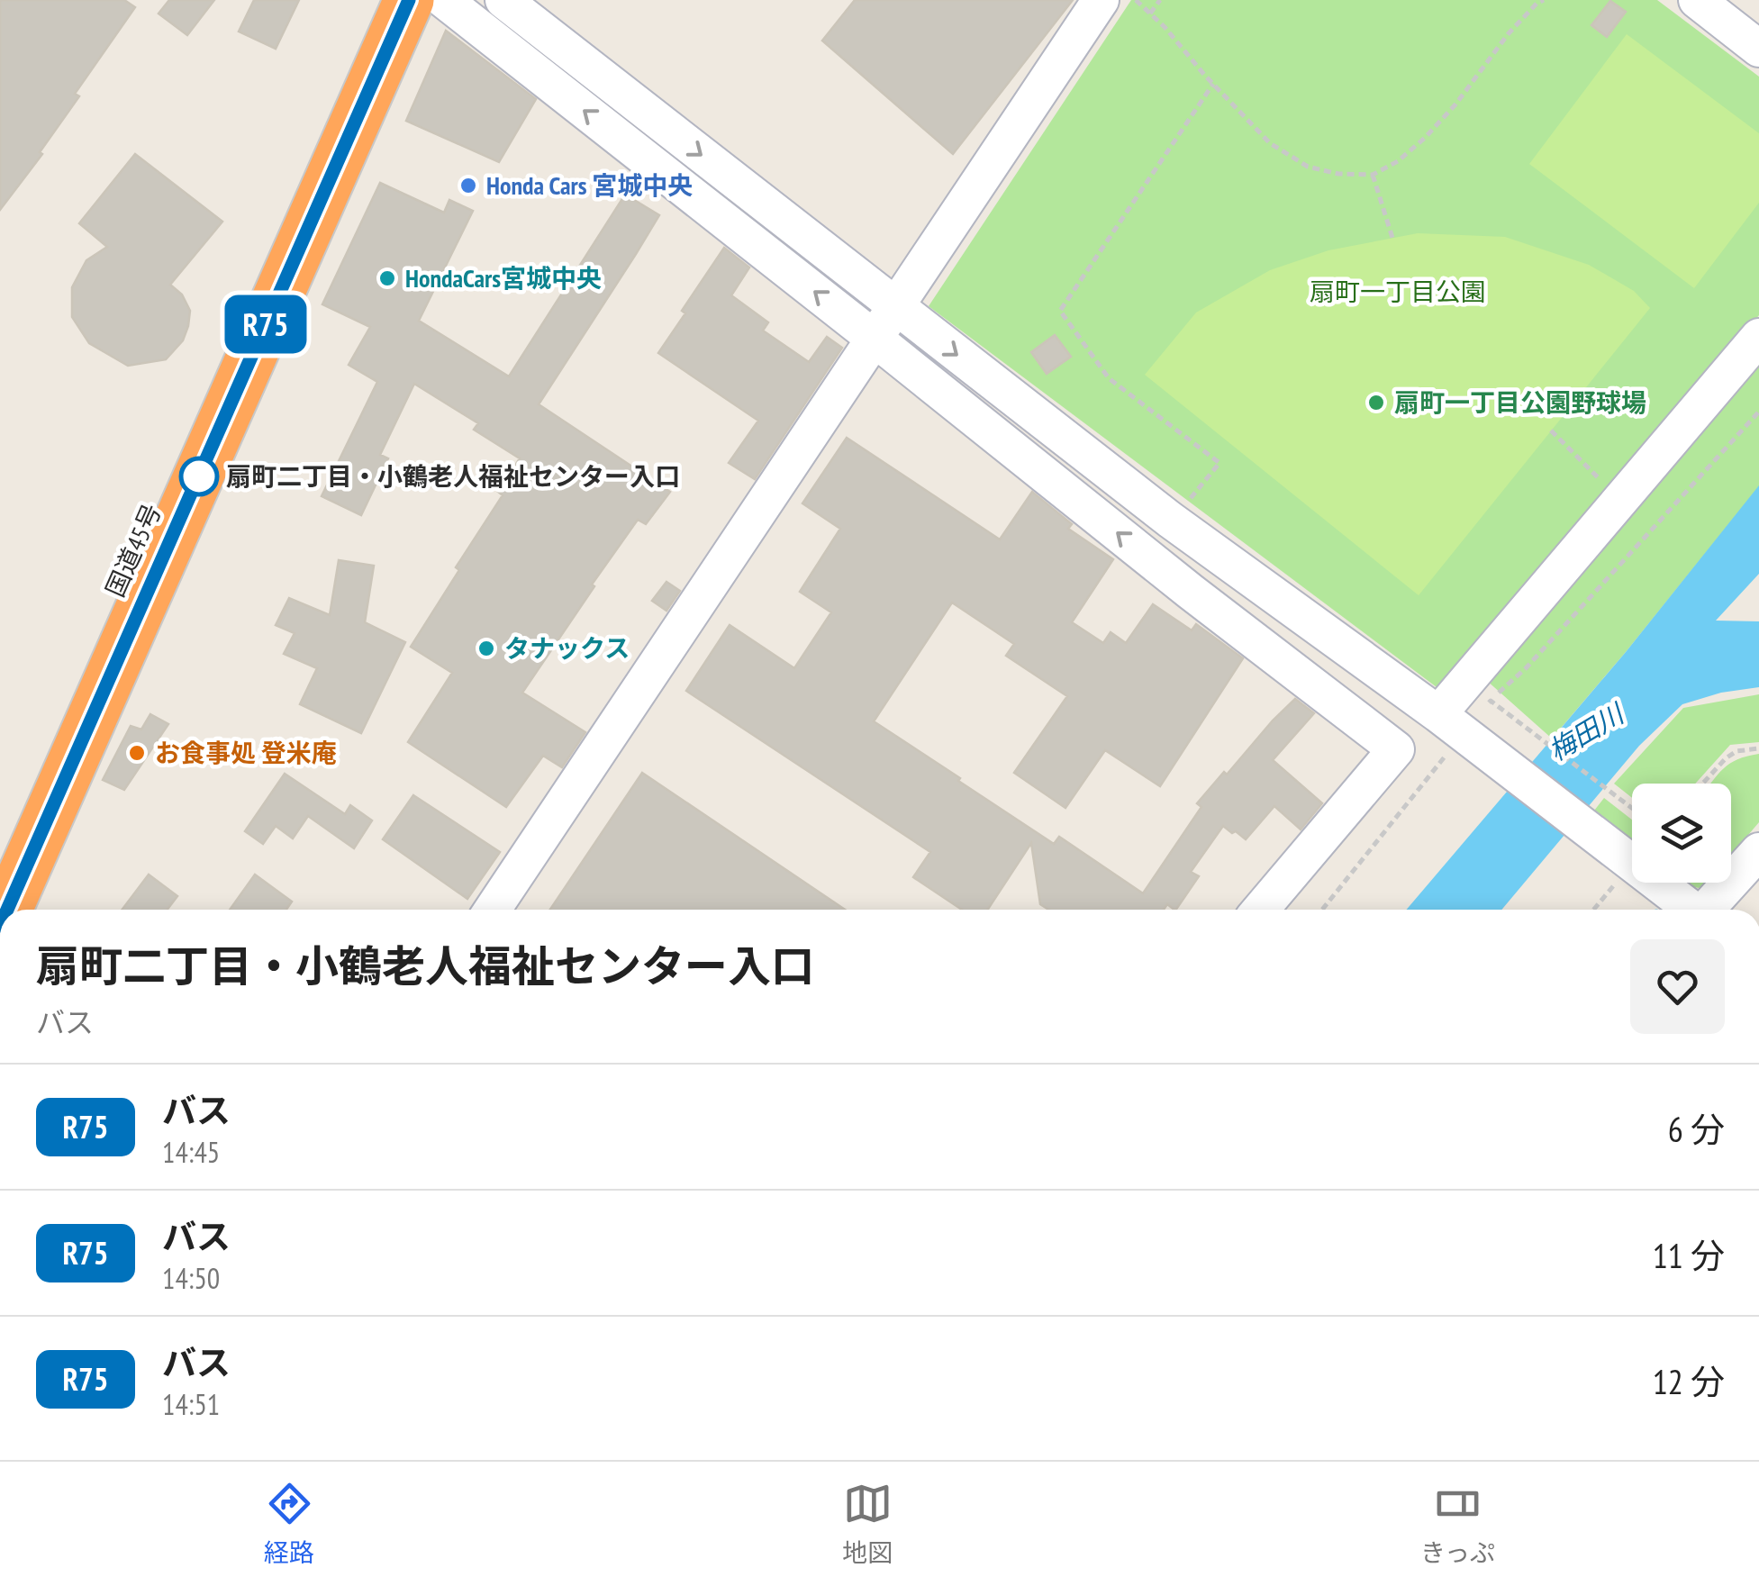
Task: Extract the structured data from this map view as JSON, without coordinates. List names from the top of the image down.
{
  "streets": {
    "highway": ["国道45号"]
  },
  "water": ["梅田川"],
  "parks": ["扇町一丁目公園"],
  "places": [
    "Honda Cars 宮城中央",
    "HondaCars宮城中央",
    "扇町一丁目公園野球場",
    "扇町二丁目・小鶴老人福祉センター入口",
    "タナックス",
    "お食事処 登米庵"
  ],
  "lines": ["bus line R75"],
  "page": {
    "on_map": "R75",
    "heading": ["扇町二丁目・小鶴老人福祉センター入口", "バス"],
    "list": [
      {
        "mark": "R75",
        "name": "バス",
        "note": "14:45",
        "value": "6 分"
      },
      {
        "mark": "R75",
        "name": "バス",
        "note": "14:50",
        "value": "11 分"
      },
      {
        "mark": "R75",
        "name": "バス",
        "note": "14:51",
        "value": "12 分"
      }
    ],
    "tabs": ["経路", "地図", "きっぷ"]
  }
}
